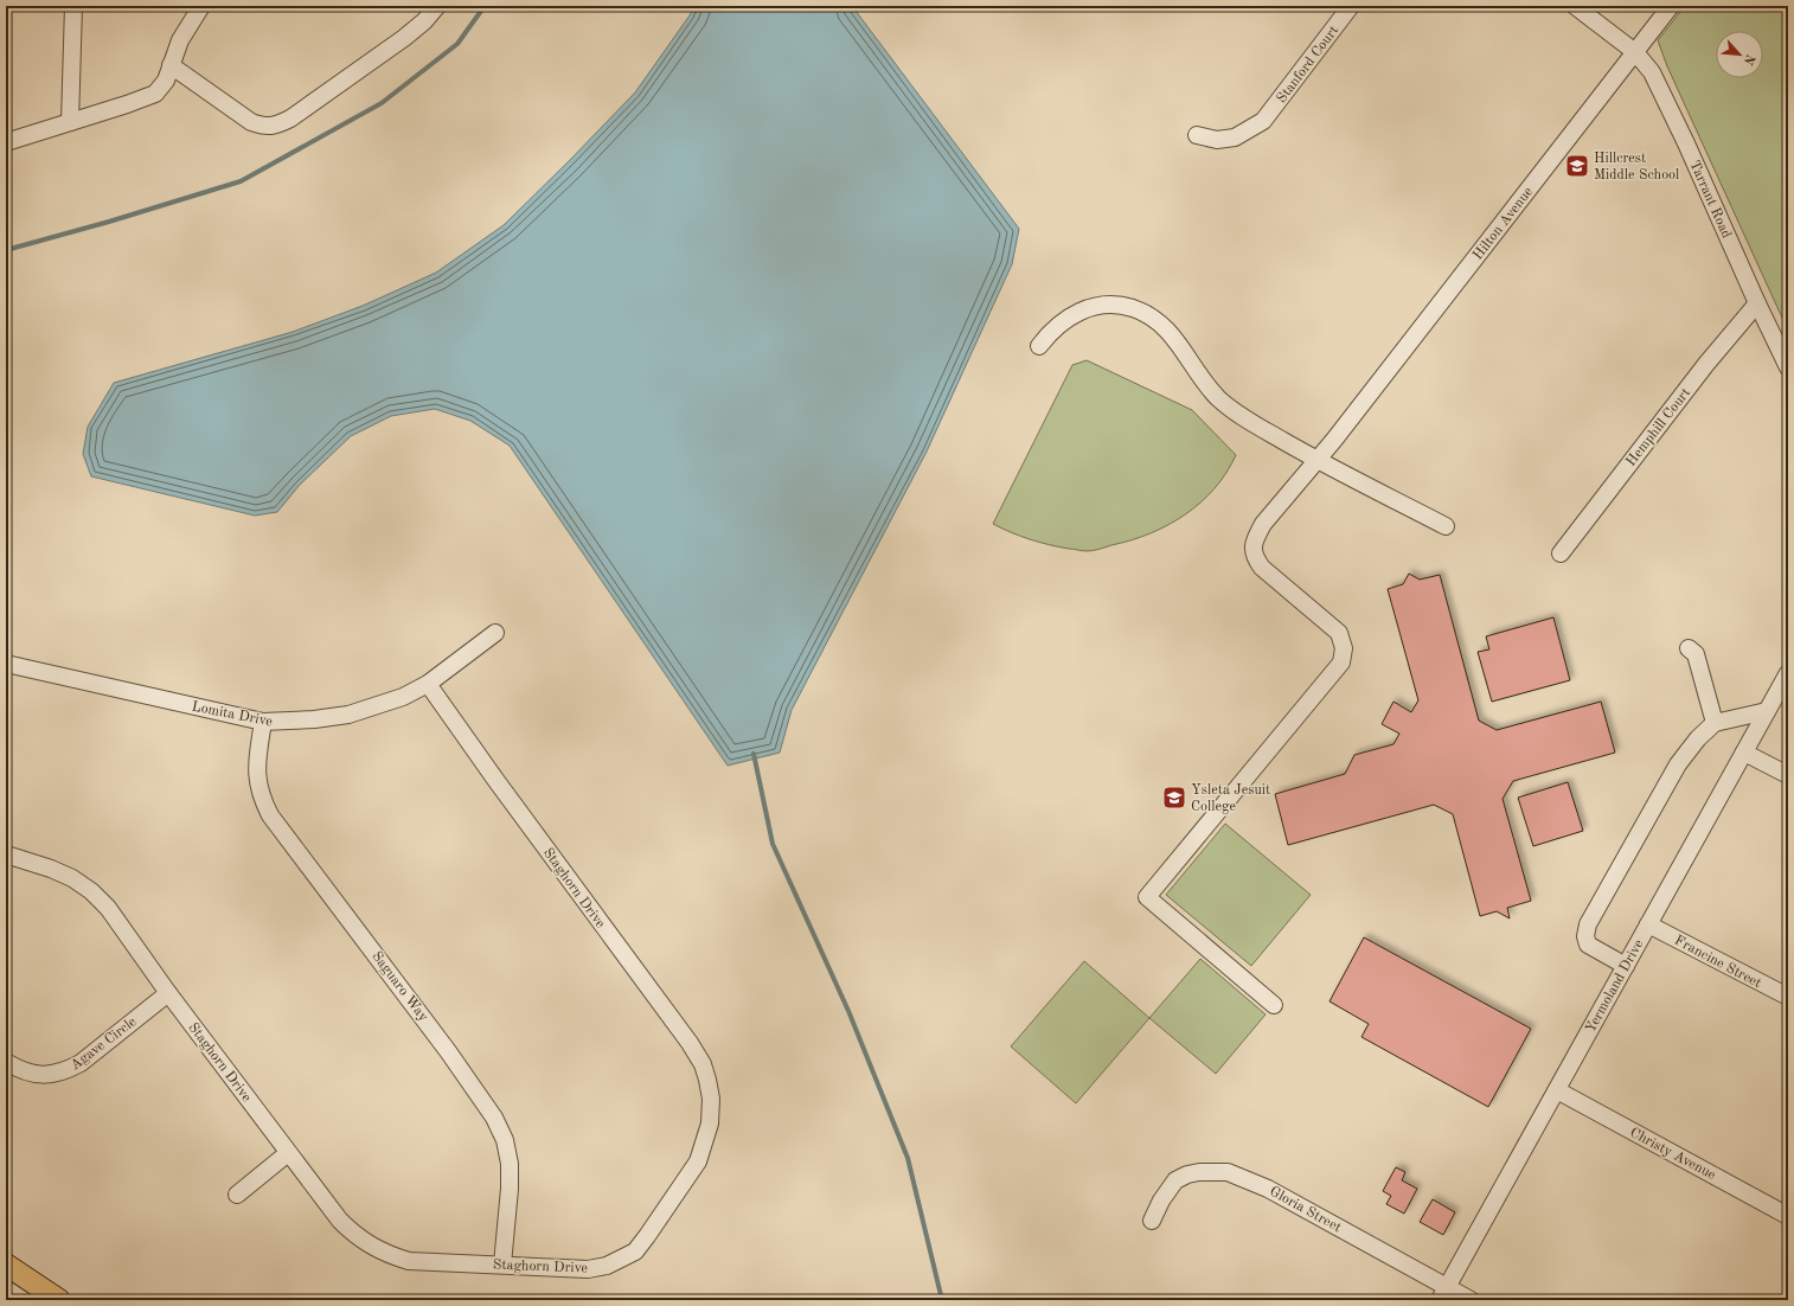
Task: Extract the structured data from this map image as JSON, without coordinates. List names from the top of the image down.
{
  "streets": {
    "street": [
      "Stanford Court",
      "Tarrant Road",
      "Hilton Avenue",
      "Hemphill Court",
      "Lomita Drive",
      "Staghorn Drive",
      "Francine Street",
      "Saguaro Way",
      "Yermoland Drive",
      "Agave Circle",
      "Christy Avenue",
      "Gloria Street"
    ]
  },
  "crossings": [
    ["Tarrant Road", "Hilton Avenue"],
    ["Tarrant Road", "Hemphill Court"],
    ["Lomita Drive", "Staghorn Drive"],
    ["Lomita Drive", "Saguaro Way"],
    ["Staghorn Drive", "Saguaro Way"],
    ["Staghorn Drive", "Agave Circle"],
    ["Francine Street", "Yermoland Drive"],
    ["Yermoland Drive", "Christy Avenue"],
    ["Yermoland Drive", "Gloria Street"]
  ],
  "places": {
    "school or university": ["Hillcrest Middle School", "Ysleta Jesuit College"]
  },
  "north": "bottom right"
}
